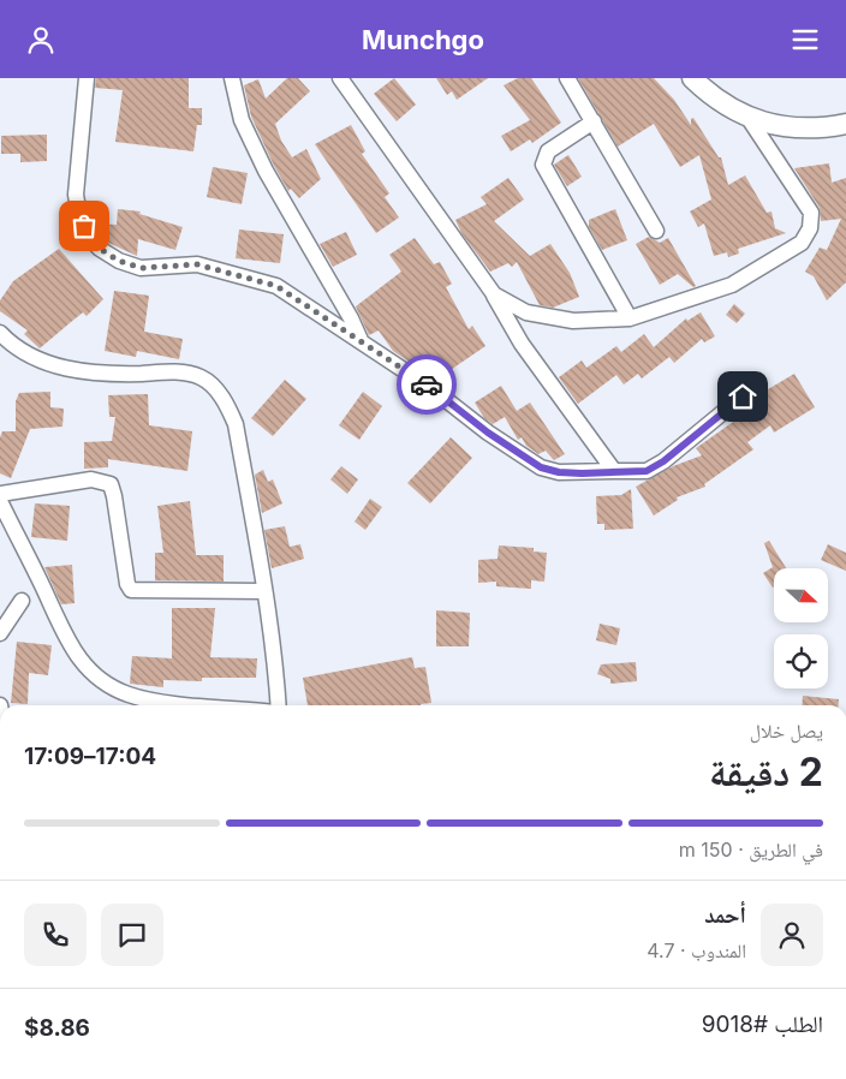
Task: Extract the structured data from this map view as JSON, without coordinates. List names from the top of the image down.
{
  "north": "right",
  "page": {
    "header": "Munchgo",
    "heading": ["2 دقيقة", "يصل خلال", "17:04–17:09"],
    "panel": [
      "أحمد",
      "المندوب · 4.7",
      "الطلب #9018",
      "$8.86"
    ],
    "bar": "في الطريق · 150 m"
  }
}
